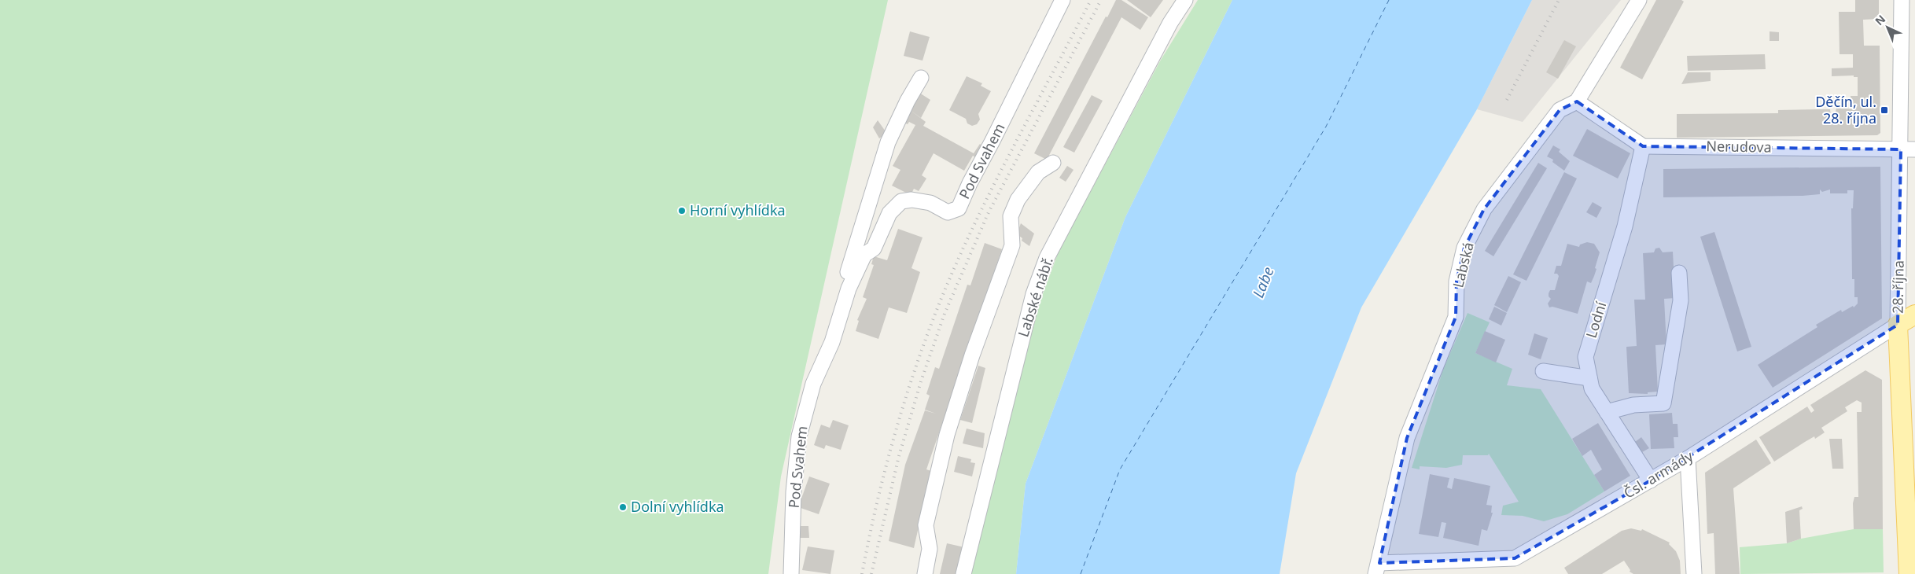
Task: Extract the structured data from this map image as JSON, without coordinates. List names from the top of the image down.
{
  "streets": {
    "main road": ["28. října", "Čsl. armády"],
    "street": [
      "Nerudova",
      "Pod Svahem",
      "Labská",
      "Labské nábř.",
      "Lodní"
    ]
  },
  "crossings": [
    ["Nerudova", "28. října"],
    ["Nerudova", "Lodní"],
    ["Labská", "Čsl. armády"],
    ["28. října", "Čsl. armády"],
    ["Lodní", "Čsl. armády"]
  ],
  "water": ["Labe"],
  "places": {
    "transit": ["Děčín, ul. 28. října"],
    "other": ["Horní vyhlídka", "Dolní vyhlídka"]
  },
  "north": "top left"
}
